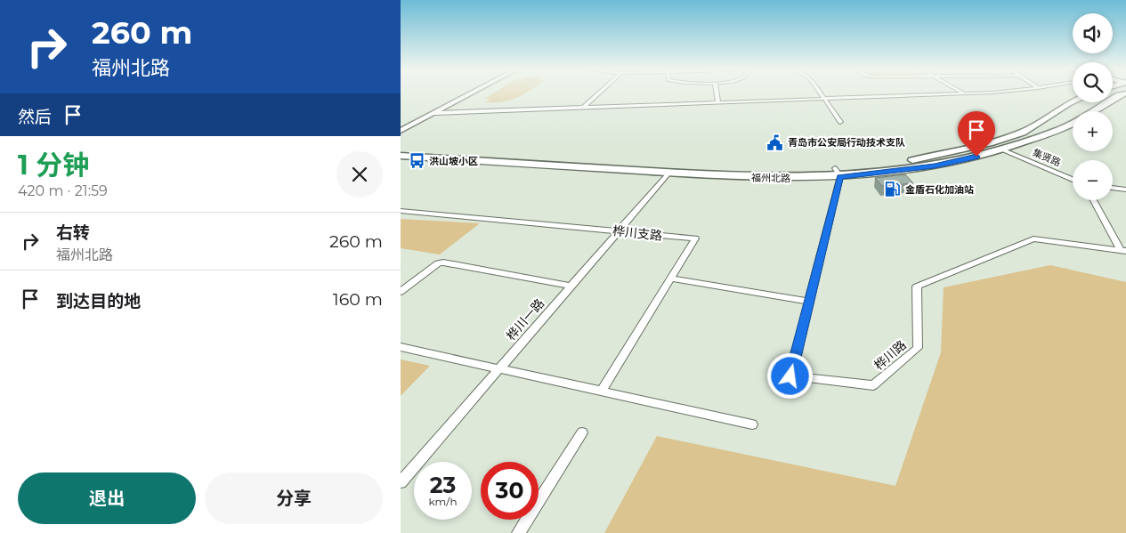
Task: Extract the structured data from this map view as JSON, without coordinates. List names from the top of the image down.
{
  "streets": {
    "main road": ["福州北路"],
    "street": [
      "集贤路",
      "桦川支路",
      "桦川一路",
      "桦川路"
    ]
  },
  "crossings": [
    ["集贤路", "福州北路"],
    ["福州北路", "桦川一路"],
    ["福州北路", "桦川路"],
    ["桦川支路", "桦川一路"]
  ],
  "places": {
    "public building": ["青岛市公安局行动技术支队"],
    "bus stop": ["洪山坡小区"],
    "fuel station": ["金盾石化加油站"]
  },
  "page": {
    "turn": ["260 m", "福州北路"],
    "map_buttons": ["+", "−"],
    "then": "然后",
    "heading": ["1 分钟", "420 m · 21:59"],
    "list": [
      {
        "name": "右转",
        "note": "福州北路",
        "value": "260 m"
      },
      {
        "name": "到达目的地",
        "value": "160 m"
      }
    ],
    "speed": "23 km/h",
    "limit": "30",
    "buttons": ["退出", "分享"]
  }
}
